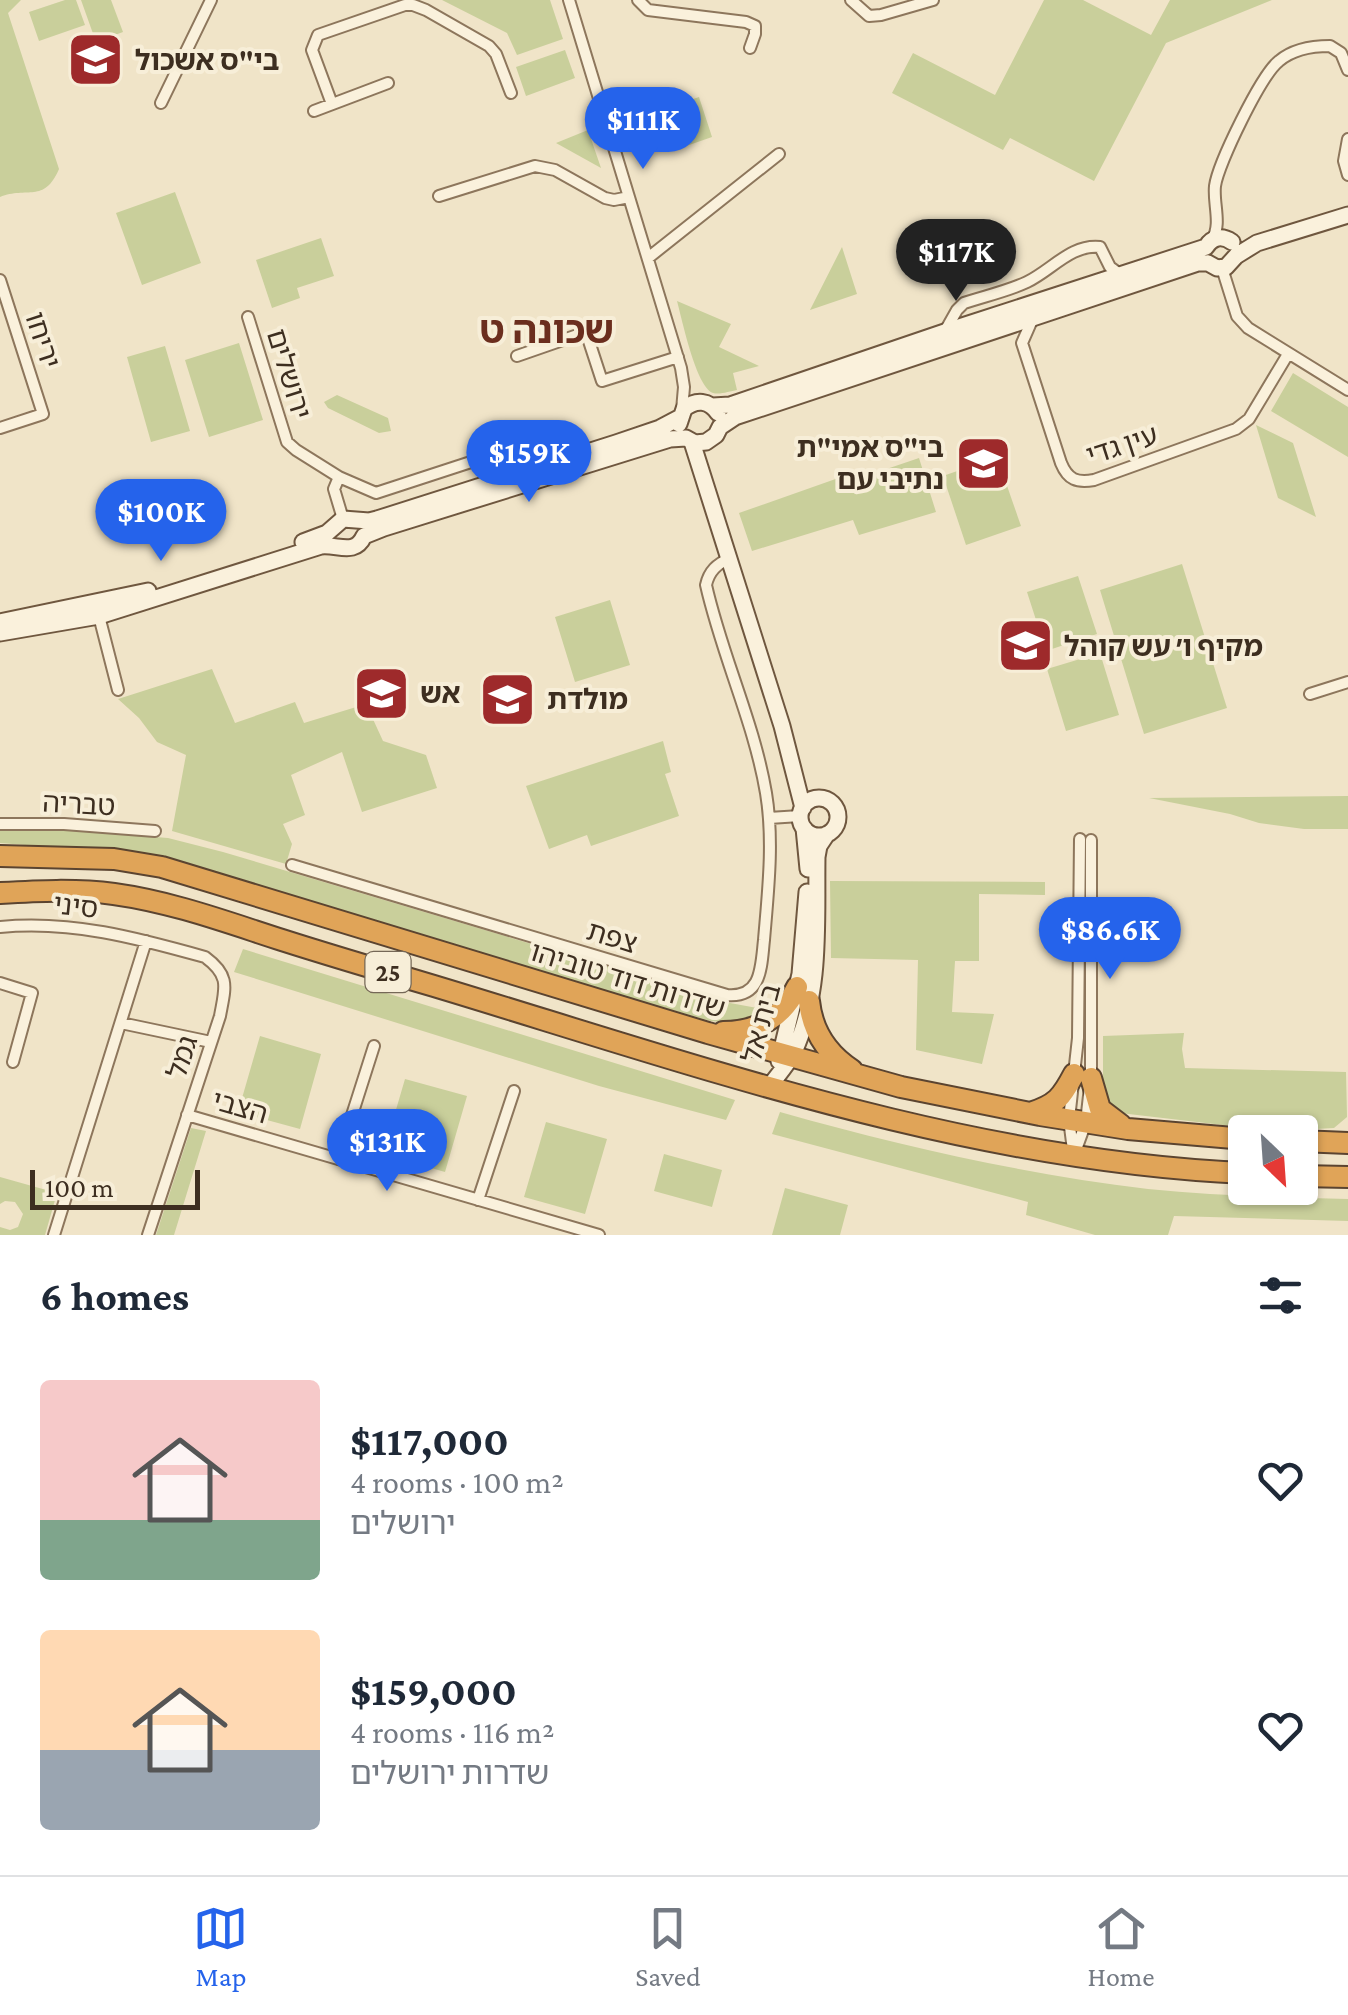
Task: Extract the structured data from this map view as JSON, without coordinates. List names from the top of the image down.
{
  "streets": {
    "highway": ["25", "שדרות דוד טוביהו"],
    "street": [
      "יריחו",
      "ירושלים",
      "עין גדי",
      "טבריה",
      "סיני",
      "צפת",
      "בית אל",
      "גמל",
      "הצבי"
    ]
  },
  "crossings": [
    ["סיני", "גמל"],
    ["צפת", "בית אל"],
    ["25", "בית אל"],
    ["שדרות דוד טוביהו", "בית אל"],
    ["גמל", "הצבי"]
  ],
  "districts": ["שכונה ט"],
  "places": {
    "school or university": [
      "בי\"ס אשכול",
      "בי\"ס אמי\"ת נתיבי עם",
      "מקיף ו׳ עש קוהל",
      "אש",
      "מולדת"
    ]
  },
  "scale_bar": "100 m",
  "north": "bottom right",
  "page": {
    "price": [
      "$111K",
      "$117K",
      "$159K",
      "$100K",
      "$86.6K",
      "$131K"
    ],
    "scale": "100 m",
    "heading": "6 homes",
    "list": [
      {
        "name": "$117,000",
        "note": "4 rooms · 100 m² · ירושלים"
      },
      {
        "name": "$159,000",
        "note": "4 rooms · 116 m² · שדרות ירושלים"
      }
    ],
    "tabs": ["Map", "Saved", "Home"]
  }
}
